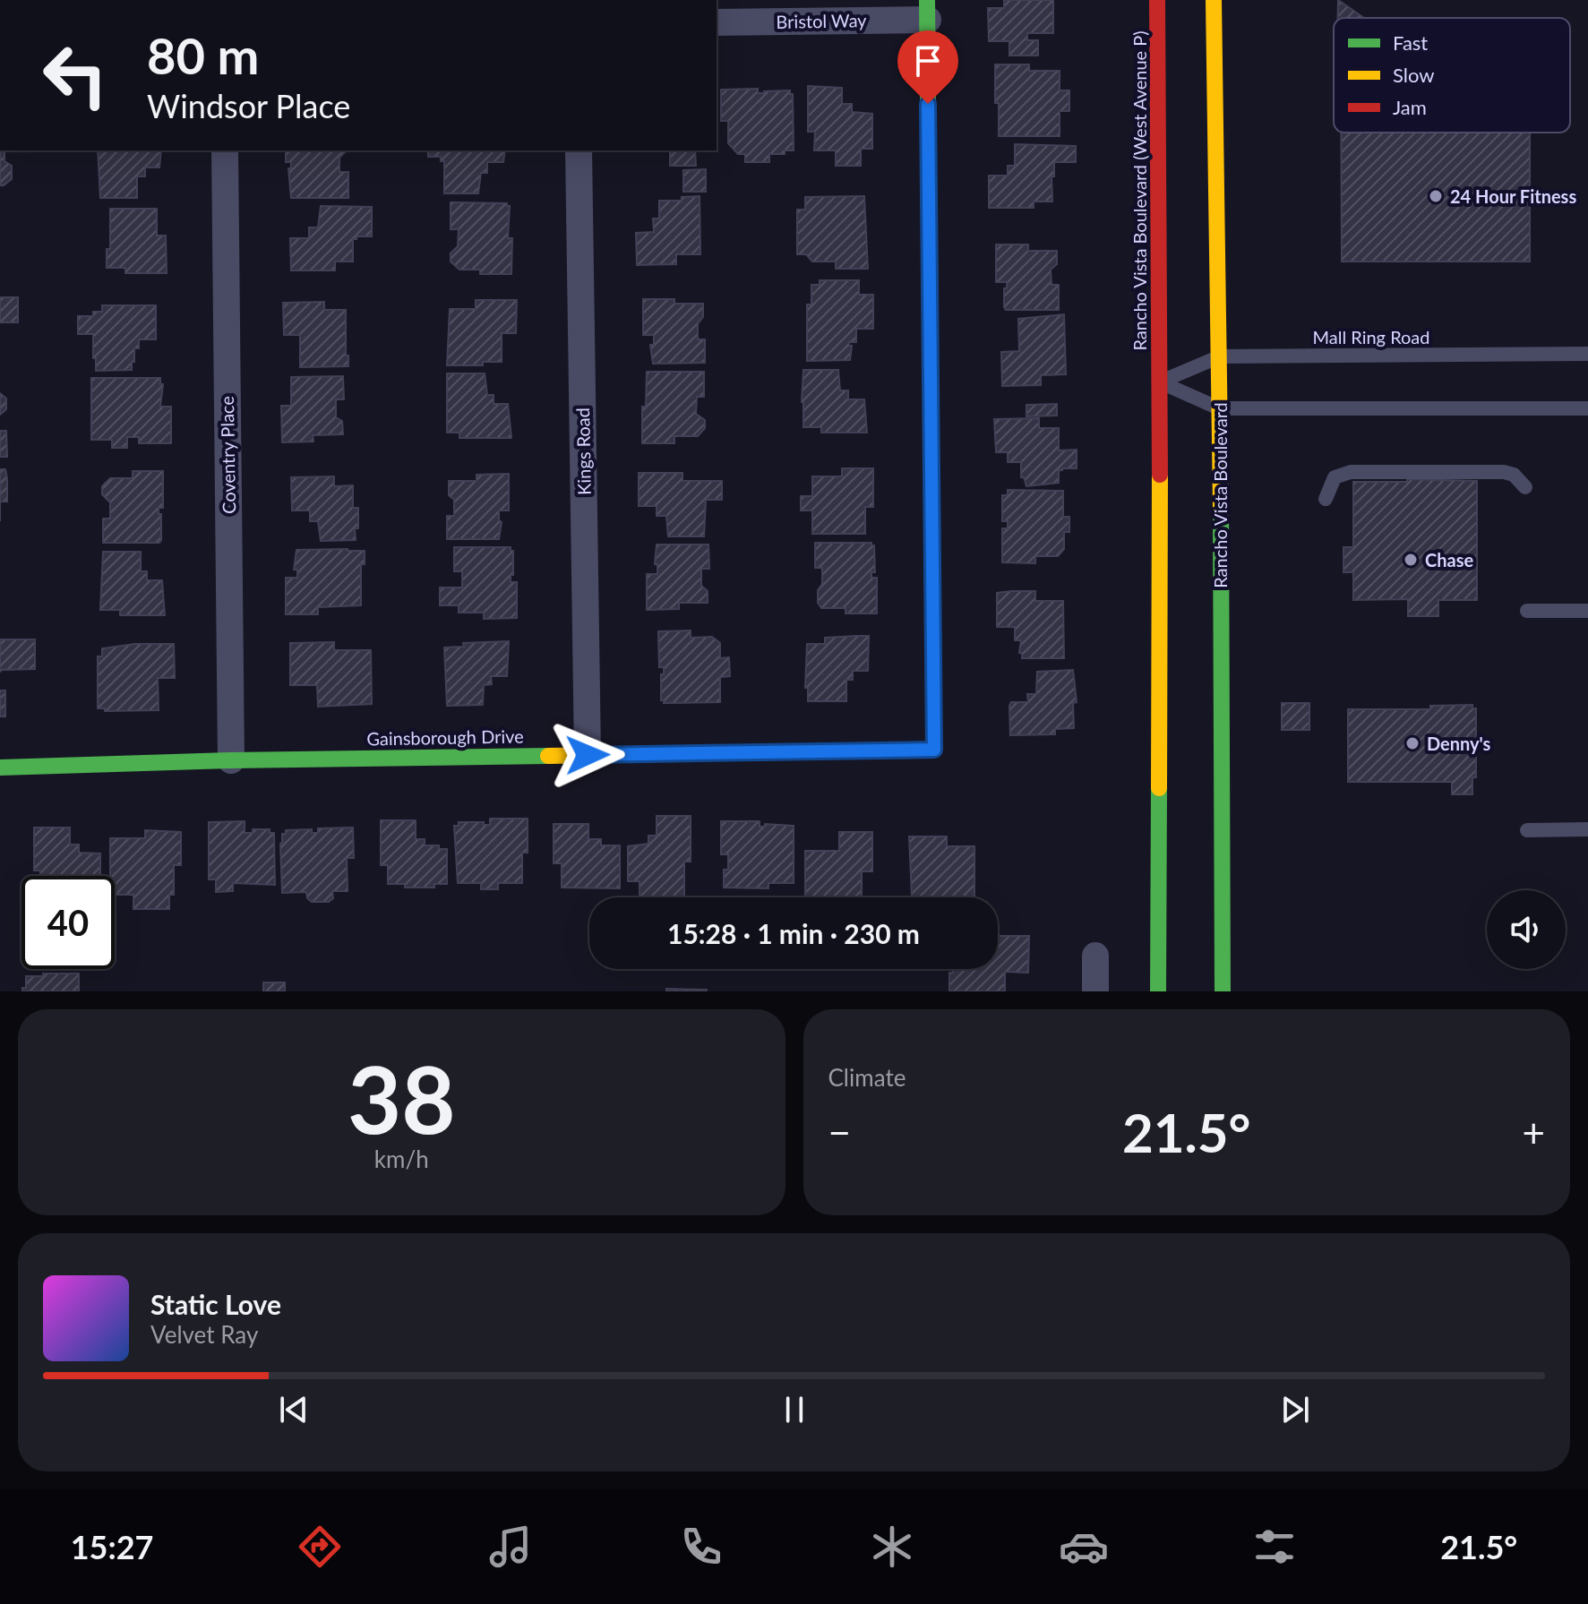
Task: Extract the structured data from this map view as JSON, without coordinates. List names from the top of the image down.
{
  "streets": {
    "main road": ["Rancho Vista Boulevard (West Avenue P)", "Rancho Vista Boulevard", "Gainsborough Drive"],
    "street": ["Bristol Way", "Kings Road", "Coventry Place"],
    "lane": ["Mall Ring Road"]
  },
  "crossings": [
    ["Bristol Way", "Gainsborough Drive"],
    ["Rancho Vista Boulevard (West Avenue P)", "Mall Ring Road"],
    ["Mall Ring Road", "Rancho Vista Boulevard"],
    ["Kings Road", "Gainsborough Drive"],
    ["Coventry Place", "Gainsborough Drive"]
  ],
  "places": ["24 Hour Fitness", "Chase", "Denny's"],
  "legend": ["Fast", "Slow", "Jam"],
  "page": {
    "turn": ["80 m", "Windsor Place"],
    "limit": "40",
    "trip": "15:28 · 1 min · 230 m",
    "tile": [
      ["38", "km/h"],
      "Climate"
    ],
    "heat": ["−", "21.5°", "+"],
    "song": ["Static Love", "Velvet Ray"],
    "tabs": ["15:27", "21.5°"]
  }
}
